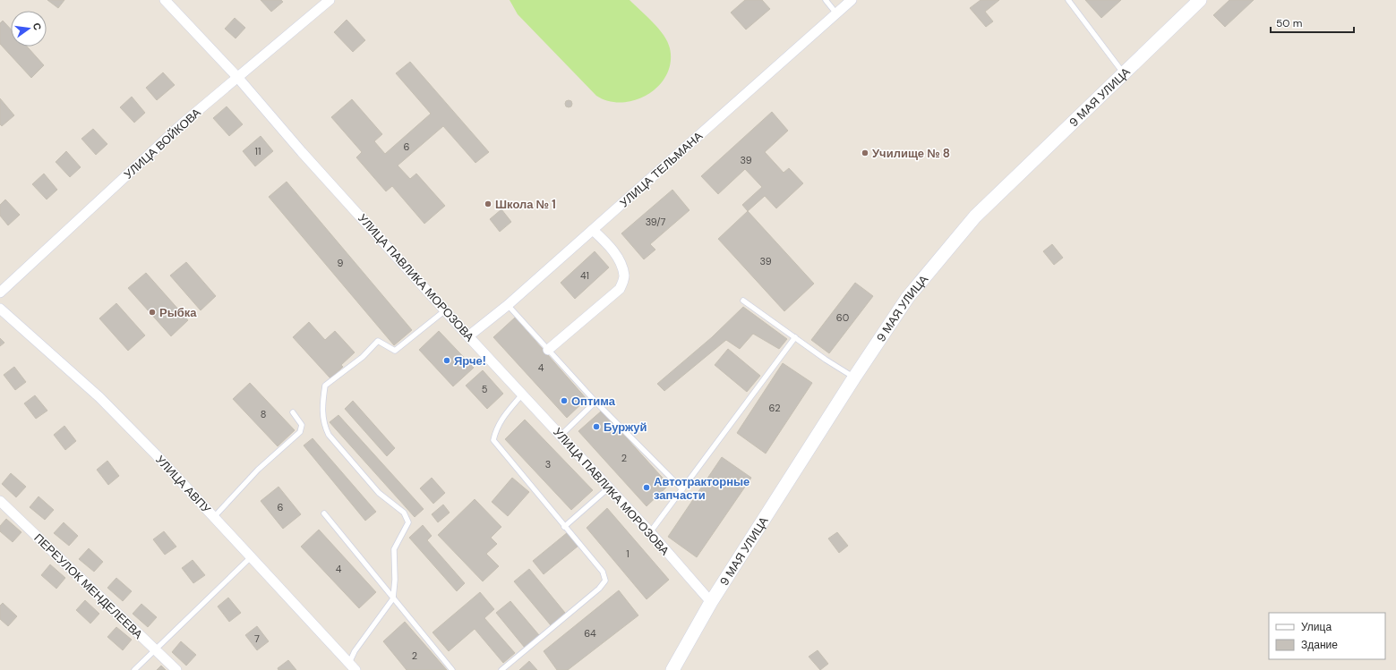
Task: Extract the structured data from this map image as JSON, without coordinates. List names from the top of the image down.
{
  "streets": {
    "main road": ["9 МАЯ УЛИЦА"],
    "street": [
      "УЛИЦА ВОЙКОВА",
      "УЛИЦА ТЕЛЬМАНА",
      "УЛИЦА ПАВЛИКА МОРОЗОВА",
      "УЛИЦА АВПУ",
      "ПЕРЕУЛОК МЕНДЕЛЕЕВА"
    ]
  },
  "crossings": [
    ["9 МАЯ УЛИЦА", "УЛИЦА ПАВЛИКА МОРОЗОВА"],
    ["УЛИЦА ВОЙКОВА", "УЛИЦА ПАВЛИКА МОРОЗОВА"],
    ["УЛИЦА ТЕЛЬМАНА", "УЛИЦА ПАВЛИКА МОРОЗОВА"]
  ],
  "places": [
    "Училище № 8",
    "Школа № 1",
    "Рыбка",
    "Ярче!",
    "Оптима",
    "Буржуй",
    "Автотракторные запчасти"
  ],
  "house_numbers": [
    "6",
    "11",
    "39",
    "39/7",
    "39",
    "9",
    "41",
    "60",
    "4",
    "5",
    "62",
    "8",
    "2",
    "3",
    "6",
    "1",
    "4",
    "64",
    "7",
    "2"
  ],
  "legend": ["Улица", "Здание"],
  "scale_bar": "50 m",
  "north": "right"
}
